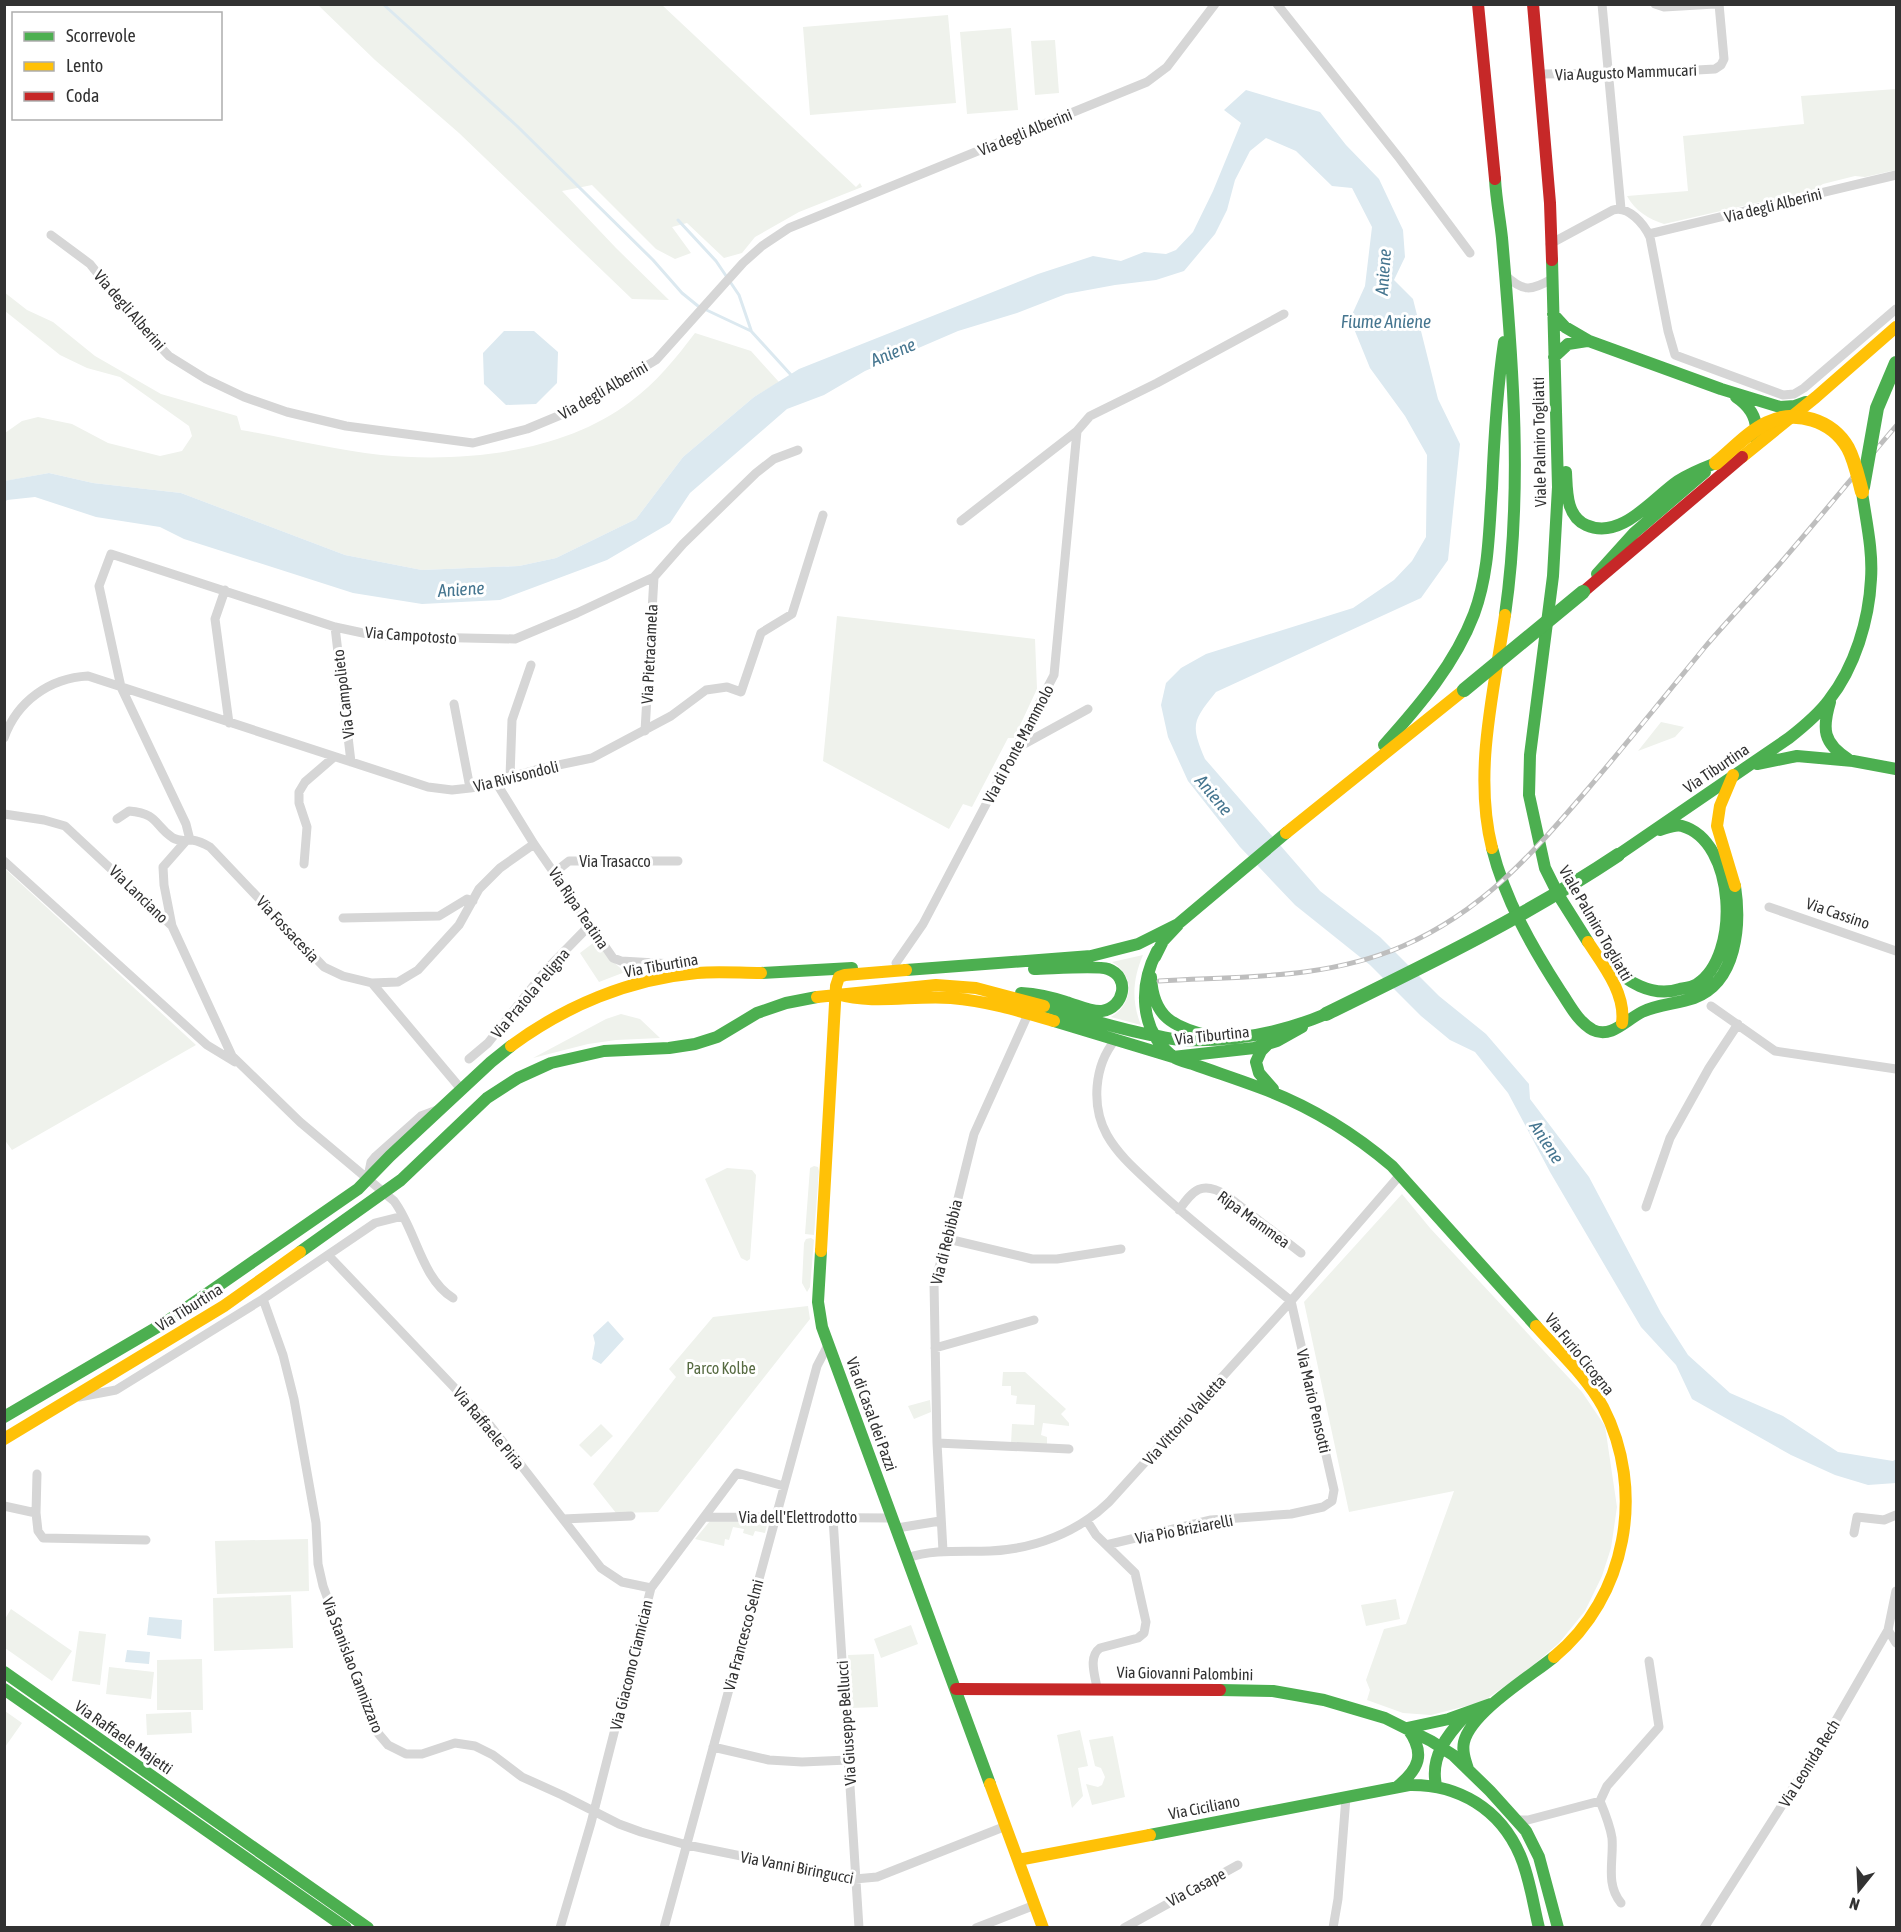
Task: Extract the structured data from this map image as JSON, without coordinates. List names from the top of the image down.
{
  "streets": {
    "main road": [
      "Viale Palmiro Togliatti",
      "Via Tiburtina",
      "Via Furio Cicogna",
      "Via di Casal dei Pazzi",
      "Via Giovanni Palombini",
      "Via Raffaele Majetti",
      "Via Ciciliano"
    ],
    "street": [
      "Via Augusto Mammucari",
      "Via degli Alberini",
      "Via Campotosto",
      "Via Pietracamela",
      "Via Campolieto",
      "Via di Ponte Mammolo",
      "Via Rivisondoli",
      "Via Trasacco",
      "Via Lanciano",
      "Via Ripa Teatina",
      "Via Cassino",
      "Via Fossacesia",
      "Via Pratola Peligna",
      "Ripa Mammea",
      "Via di Rebibbia",
      "Via Mario Pensotti",
      "Via Vittorio Valletta",
      "Via Raffaele Piria",
      "Via dell'Elettrodotto",
      "Via Pio Briziarelli",
      "Via Francesco Selmi",
      "Via Stanislao Cannizzaro",
      "Via Giacomo Ciamician",
      "Via Giuseppe Bellucci",
      "Via Leonida Rech",
      "Via Vanni Biringucci",
      "Via Casape"
    ]
  },
  "crossings": [
    ["Via Augusto Mammucari", "Viale Palmiro Togliatti"],
    ["Via Campotosto", "Via Pietracamela"],
    ["Via Campotosto", "Via Campolieto"],
    ["Via Campotosto", "Via Rivisondoli"],
    ["Via Pietracamela", "Via Rivisondoli"],
    ["Via Campolieto", "Via Rivisondoli"],
    ["Via di Ponte Mammolo", "Via Tiburtina"],
    ["Via Tiburtina", "Via Lanciano"],
    ["Via Tiburtina", "Via Ripa Teatina"],
    ["Via Tiburtina", "Via di Rebibbia"],
    ["Via Tiburtina", "Via Furio Cicogna"],
    ["Via Tiburtina", "Via di Casal dei Pazzi"],
    ["Via Tiburtina", "Via Raffaele Piria"],
    ["Via Tiburtina", "Via Stanislao Cannizzaro"],
    ["Via Rivisondoli", "Via Ripa Teatina"],
    ["Via Trasacco", "Via Ripa Teatina"],
    ["Via Ripa Teatina", "Via Pratola Peligna"],
    ["Via di Rebibbia", "Via Vittorio Valletta"],
    ["Via Furio Cicogna", "Via Vittorio Valletta"],
    ["Via Furio Cicogna", "Via Giovanni Palombini"],
    ["Via Mario Pensotti", "Via Vittorio Valletta"],
    ["Via Mario Pensotti", "Via Pio Briziarelli"],
    ["Via di Casal dei Pazzi", "Via Vittorio Valletta"],
    ["Via di Casal dei Pazzi", "Via dell'Elettrodotto"],
    ["Via di Casal dei Pazzi", "Via Francesco Selmi"],
    ["Via di Casal dei Pazzi", "Via Giovanni Palombini"],
    ["Via di Casal dei Pazzi", "Via Ciciliano"],
    ["Via di Casal dei Pazzi", "Via Vanni Biringucci"],
    ["Via Raffaele Piria", "Via Giacomo Ciamician"],
    ["Via dell'Elettrodotto", "Via Francesco Selmi"],
    ["Via dell'Elettrodotto", "Via Giacomo Ciamician"],
    ["Via dell'Elettrodotto", "Via Giuseppe Bellucci"],
    ["Via Francesco Selmi", "Via Stanislao Cannizzaro"],
    ["Via Francesco Selmi", "Via Giacomo Ciamician"],
    ["Via Francesco Selmi", "Via Vanni Biringucci"],
    ["Via Stanislao Cannizzaro", "Via Giacomo Ciamician"],
    ["Via Stanislao Cannizzaro", "Via Vanni Biringucci"],
    ["Via Giuseppe Bellucci", "Via Vanni Biringucci"]
  ],
  "water": ["Aniene", "Fiume Aniene"],
  "parks": ["Parco Kolbe"],
  "legend": ["Scorrevole", "Lento", "Coda"],
  "north": "bottom"
}
